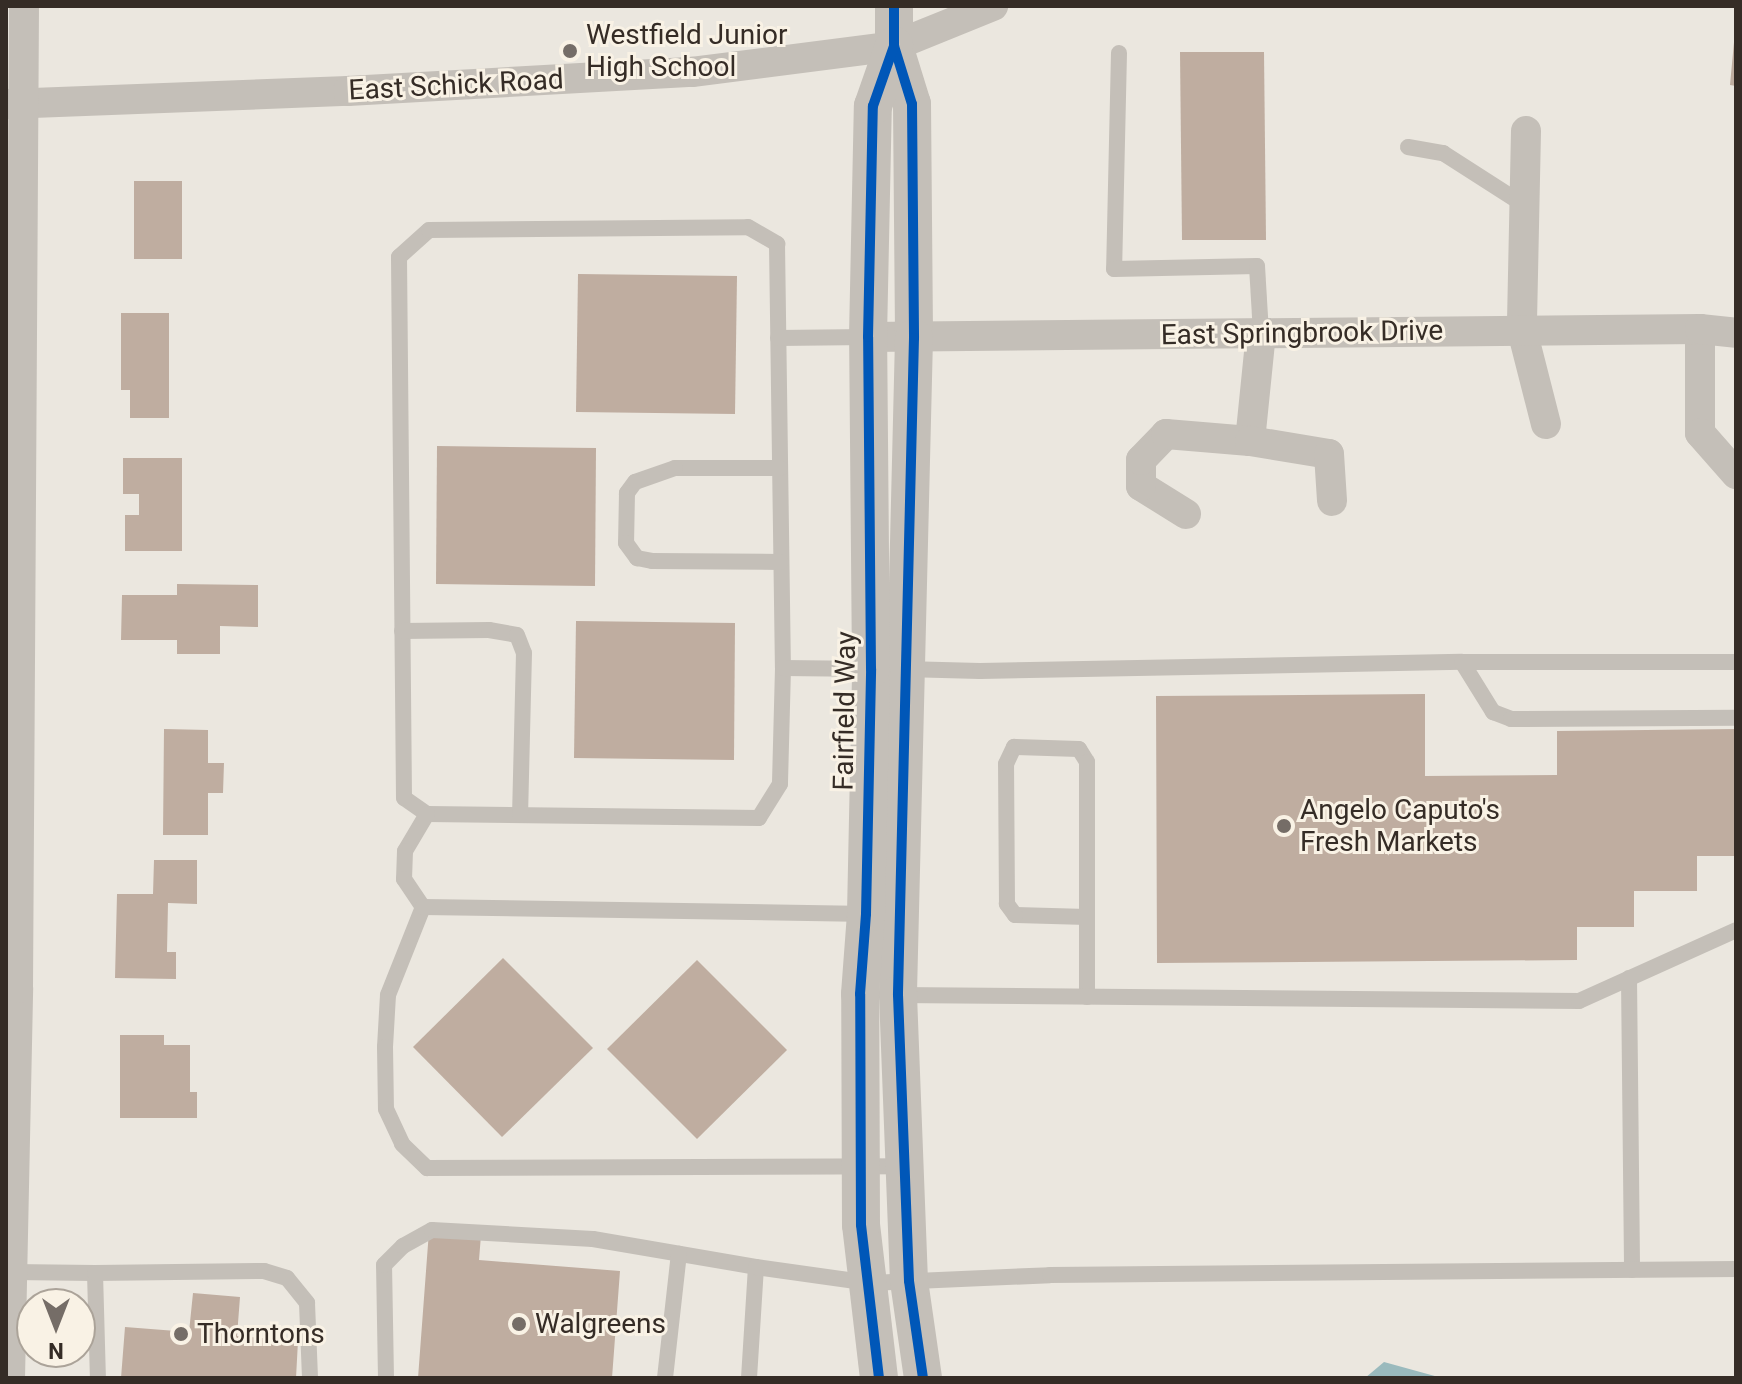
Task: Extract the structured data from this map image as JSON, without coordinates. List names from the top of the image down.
{
  "streets": {
    "street": ["East Schick Road", "East Springbrook Drive", "Fairfield Way"]
  },
  "crossings": [
    ["East Schick Road", "Fairfield Way"],
    ["East Springbrook Drive", "Fairfield Way"]
  ],
  "places": [
    "Westfield Junior High School",
    "Angelo Caputo's Fresh Markets",
    "Walgreens",
    "Thorntons"
  ],
  "north": "bottom"
}
